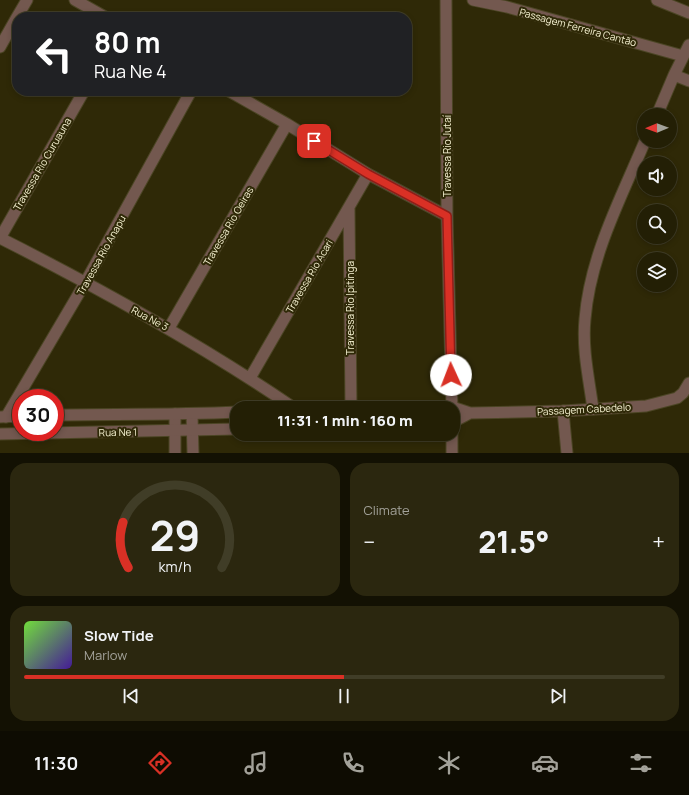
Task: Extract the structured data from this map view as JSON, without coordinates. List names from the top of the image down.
{
  "streets": {
    "street": [
      "Passagem Ferreira Cantão",
      "Travessa Rio Jutaí",
      "Travessa Rio Curuauna",
      "Travessa Rio Oeiras",
      "Travessa Rio Anapu",
      "Travessa Rio Acari",
      "Travessa Rio Ipitinga",
      "Rua Ne 3",
      "Passagem Cabedelo",
      "Rua Ne 1"
    ]
  },
  "crossings": [
    ["Travessa Rio Curuauna", "Rua Ne 3"],
    ["Travessa Rio Oeiras", "Rua Ne 3"],
    ["Travessa Rio Anapu", "Rua Ne 3"],
    ["Travessa Rio Acari", "Travessa Rio Ipitinga"],
    ["Travessa Rio Acari", "Rua Ne 3"]
  ],
  "north": "left",
  "page": {
    "turn": ["80 m", "Rua Ne 4"],
    "limit": "30",
    "trip": "11:31 · 1 min · 160 m",
    "tile": "Climate",
    "heat": ["−", "21.5°", "+"],
    "song": ["Slow Tide", "Marlow"],
    "tabs": "11:30",
    "gauge": ["29", "km/h"]
  }
}
